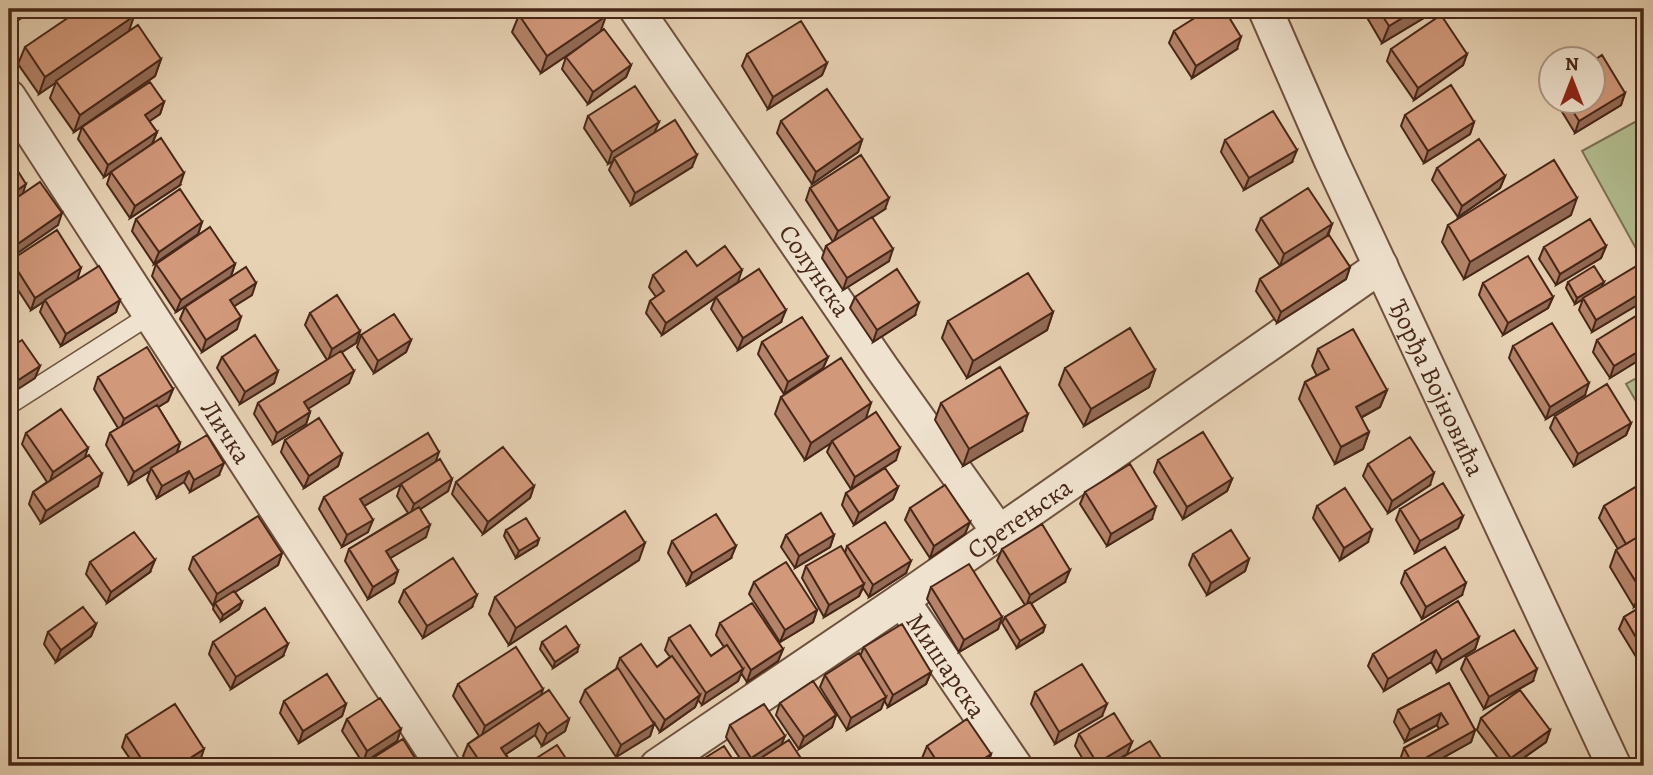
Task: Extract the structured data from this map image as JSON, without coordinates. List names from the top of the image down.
{
  "streets": {
    "street": [
      "Солунска",
      "Ђорђа Војновића",
      "Личка",
      "Сретењска",
      "Мишарска"
    ]
  },
  "crossings": [
    ["Солунска", "Сретењска"],
    ["Ђорђа Војновића", "Сретењска"],
    ["Сретењска", "Мишарска"]
  ],
  "north": "top"
}
